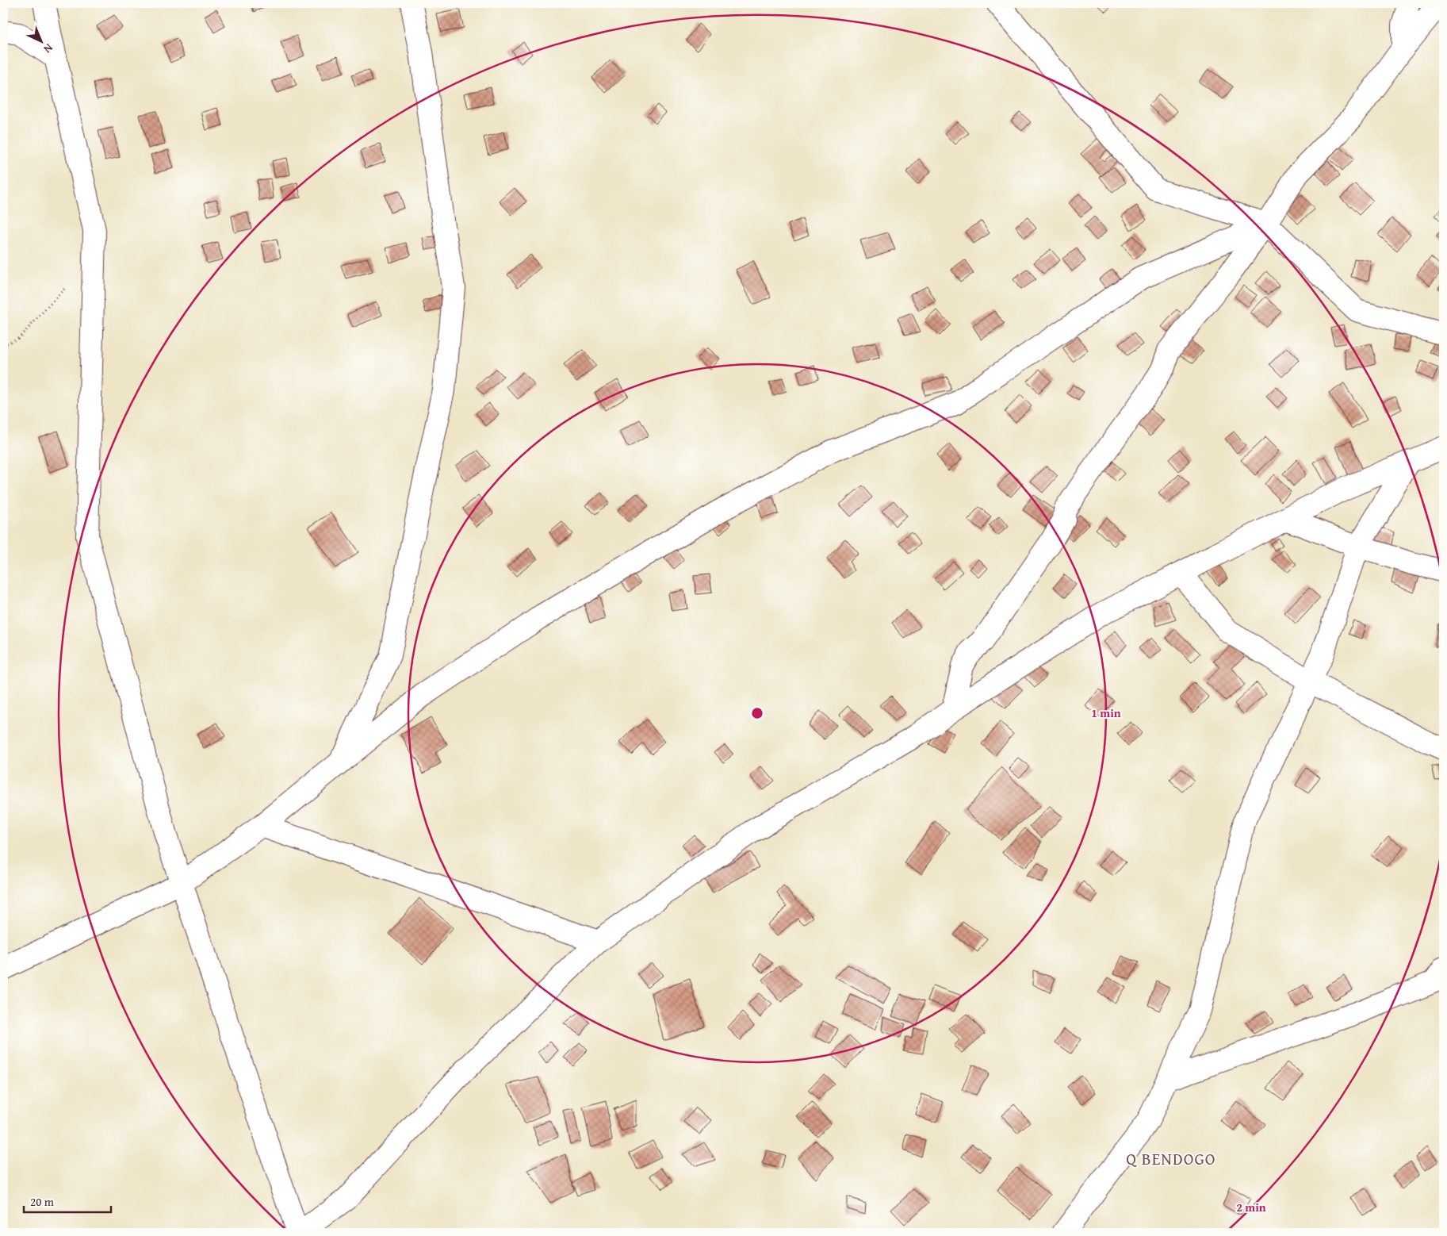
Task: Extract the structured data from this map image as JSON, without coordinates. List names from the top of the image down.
{
  "districts": ["Q BENDOGO"],
  "scale_bar": "20 m",
  "north": "bottom right",
  "rings": ["1 min", "2 min"]
}
